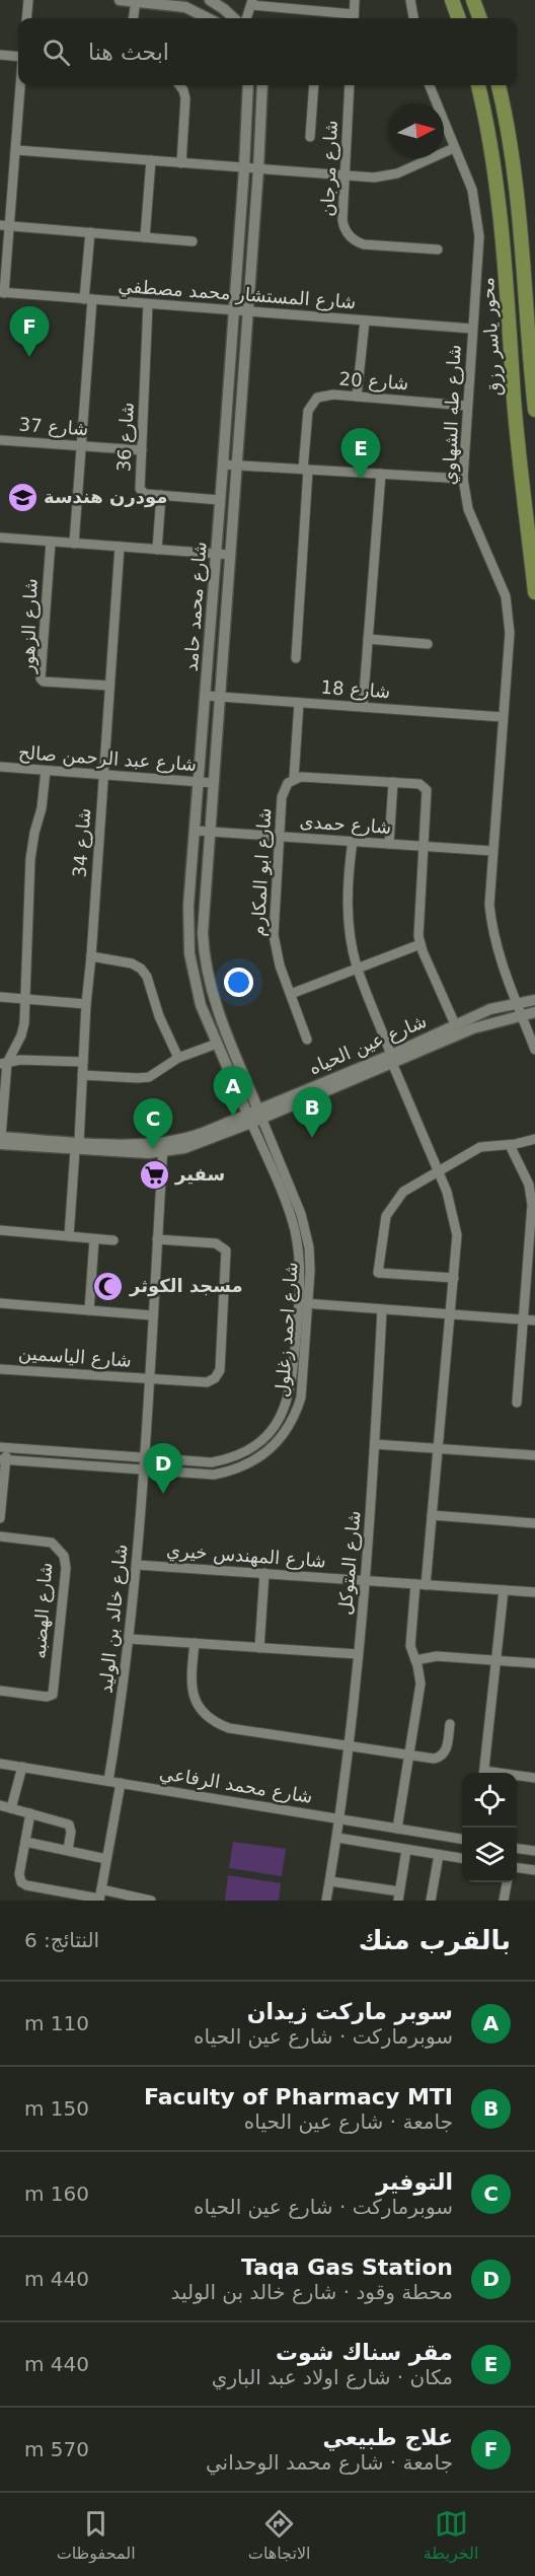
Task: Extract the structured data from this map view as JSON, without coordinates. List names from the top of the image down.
{
  "streets": {
    "main road": ["محور ياسر رزق"],
    "street": [
      "شارع مرجان",
      "شارع المستشار محمد مصطفي",
      "شارع 20",
      "شارع طه الشهاوي",
      "شارع 37",
      "شارع 36",
      "شارع محمد حامد",
      "شارع الزهور",
      "شارع 18",
      "شارع عبد الرحمن صالح",
      "شارع حمدى",
      "شارع 34",
      "شارع ابو المكارم",
      "شارع عين الحياه",
      "شارع احمد زغلول",
      "شارع الياسمين",
      "شارع المهندس خيري",
      "شارع المتوكل",
      "شارع الهضبه",
      "شارع خالد بن الوليد",
      "شارع محمد الرفاعي"
    ]
  },
  "crossings": [
    ["شارع المستشار محمد مصطفي", "شارع طه الشهاوي"],
    ["شارع المستشار محمد مصطفي", "شارع 36"],
    ["شارع المستشار محمد مصطفي", "شارع محمد حامد"],
    ["شارع 20", "شارع طه الشهاوي"],
    ["شارع طه الشهاوي", "شارع 18"],
    ["شارع طه الشهاوي", "شارع حمدى"],
    ["شارع طه الشهاوي", "شارع عين الحياه"],
    ["شارع 37", "شارع 36"],
    ["شارع 36", "شارع محمد حامد"],
    ["شارع محمد حامد", "شارع 18"],
    ["شارع محمد حامد", "شارع عبد الرحمن صالح"],
    ["شارع محمد حامد", "شارع حمدى"],
    ["شارع محمد حامد", "شارع عين الحياه"],
    ["شارع محمد حامد", "شارع احمد زغلول"],
    ["شارع الزهور", "شارع 34"],
    ["شارع عبد الرحمن صالح", "شارع 34"],
    ["شارع حمدى", "شارع ابو المكارم"],
    ["شارع 34", "شارع عين الحياه"],
    ["شارع عين الحياه", "شارع احمد زغلول"],
    ["شارع عين الحياه", "شارع خالد بن الوليد"],
    ["شارع احمد زغلول", "شارع خالد بن الوليد"],
    ["شارع الياسمين", "شارع خالد بن الوليد"],
    ["شارع المهندس خيري", "شارع المتوكل"],
    ["شارع المهندس خيري", "شارع خالد بن الوليد"],
    ["شارع المتوكل", "شارع محمد الرفاعي"],
    ["شارع خالد بن الوليد", "شارع محمد الرفاعي"]
  ],
  "places": {
    "school or university": ["مودرن هندسة"],
    "supermarket": ["سفير"],
    "mosque": ["مسجد الكوثر"]
  },
  "north": "right",
  "page": {
    "search": "ابحث هنا",
    "pins": [
      "F",
      "E",
      "A",
      "B",
      "C",
      "D"
    ],
    "heading": ["بالقرب منك", "النتائج: 6"],
    "list": [
      {
        "mark": "A",
        "name": "سوبر ماركت زيدان",
        "note": "سوبرماركت · شارع عين الحياه",
        "value": "110 m"
      },
      {
        "mark": "B",
        "name": "Faculty of Pharmacy MTI",
        "note": "جامعة · شارع عين الحياه",
        "value": "150 m"
      },
      {
        "mark": "C",
        "name": "التوفير",
        "note": "سوبرماركت · شارع عين الحياه",
        "value": "160 m"
      },
      {
        "mark": "D",
        "name": "Taqa Gas Station",
        "note": "محطة وقود · شارع خالد بن الوليد",
        "value": "440 m"
      },
      {
        "mark": "E",
        "name": "مقر سناك شوت",
        "note": "مكان · شارع اولاد عبد الباري",
        "value": "440 m"
      },
      {
        "mark": "F",
        "name": "علاج طبيعي",
        "note": "جامعة · شارع محمد الوحداني",
        "value": "570 m"
      }
    ],
    "nav": ["الخريطة", "الاتجاهات", "المحفوظات"]
  }
}
